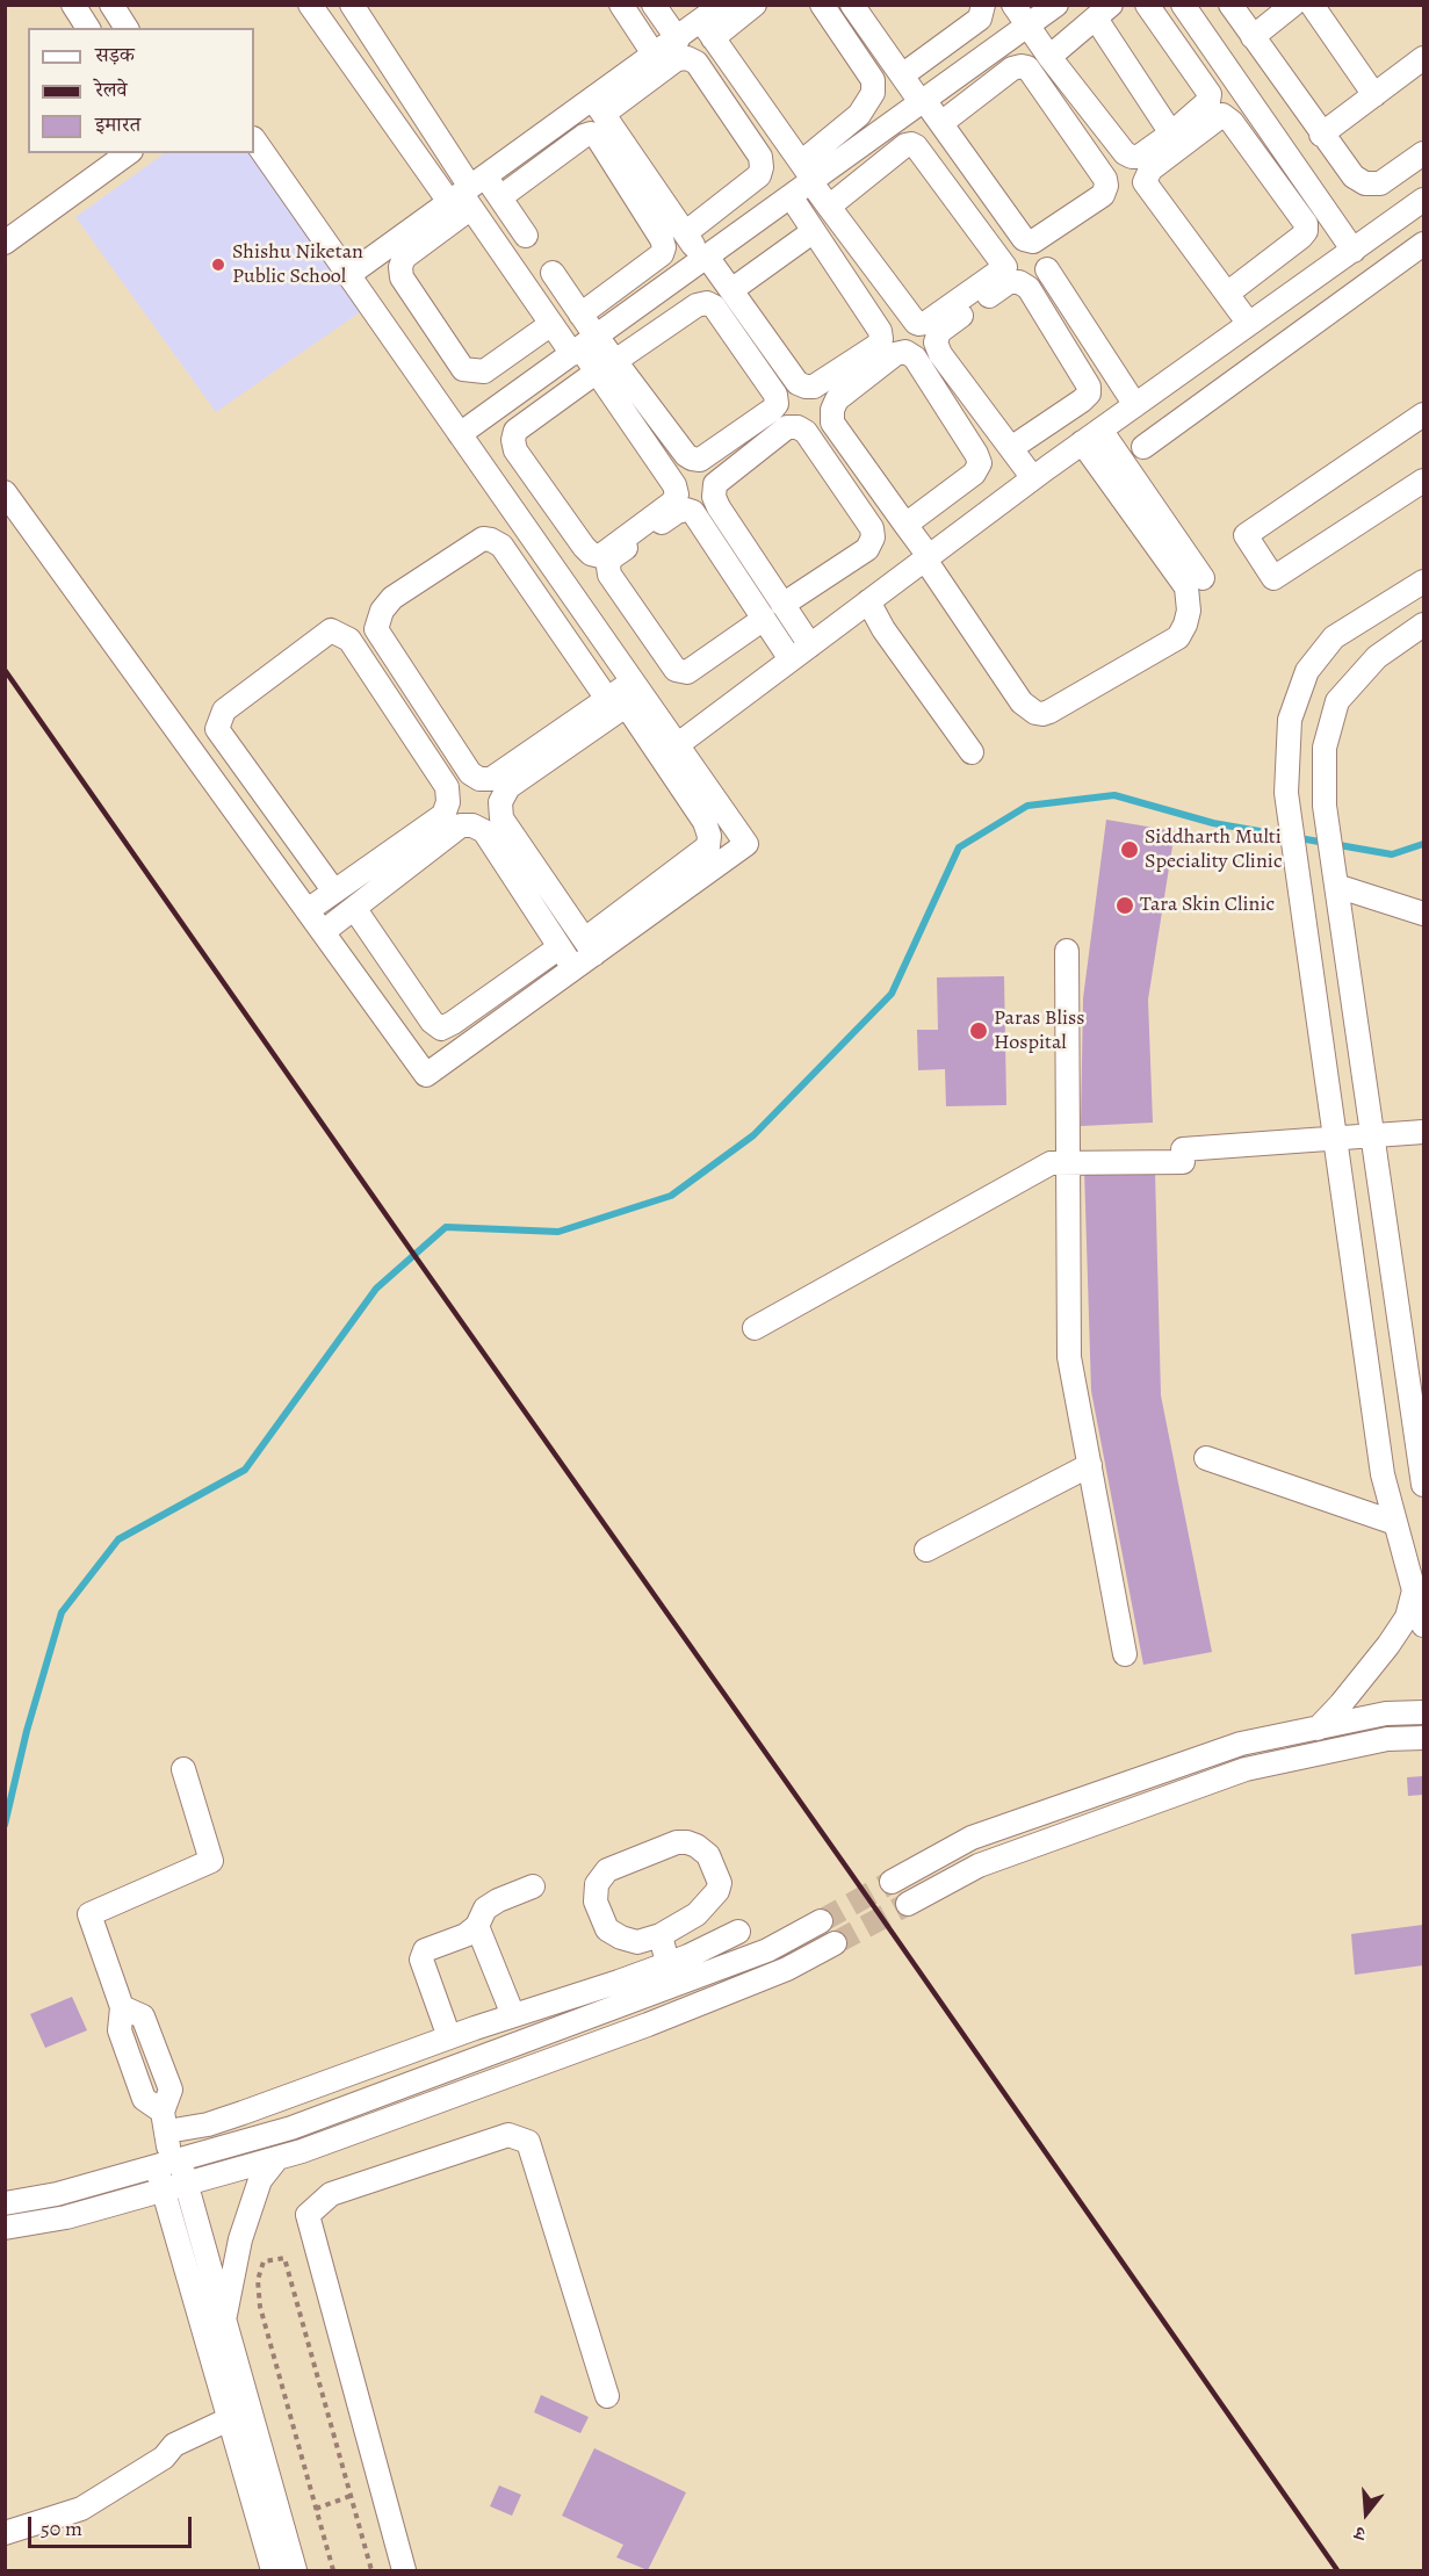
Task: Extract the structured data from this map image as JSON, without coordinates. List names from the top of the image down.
{
  "places": [
    "Shishu Niketan Public School",
    "Siddharth Multi Speciality Clinic",
    "Tara Skin Clinic",
    "Paras Bliss Hospital"
  ],
  "legend": ["सड़क", "रेलवे", "इमारत"],
  "scale_bar": "50 m",
  "north": "bottom"
}
